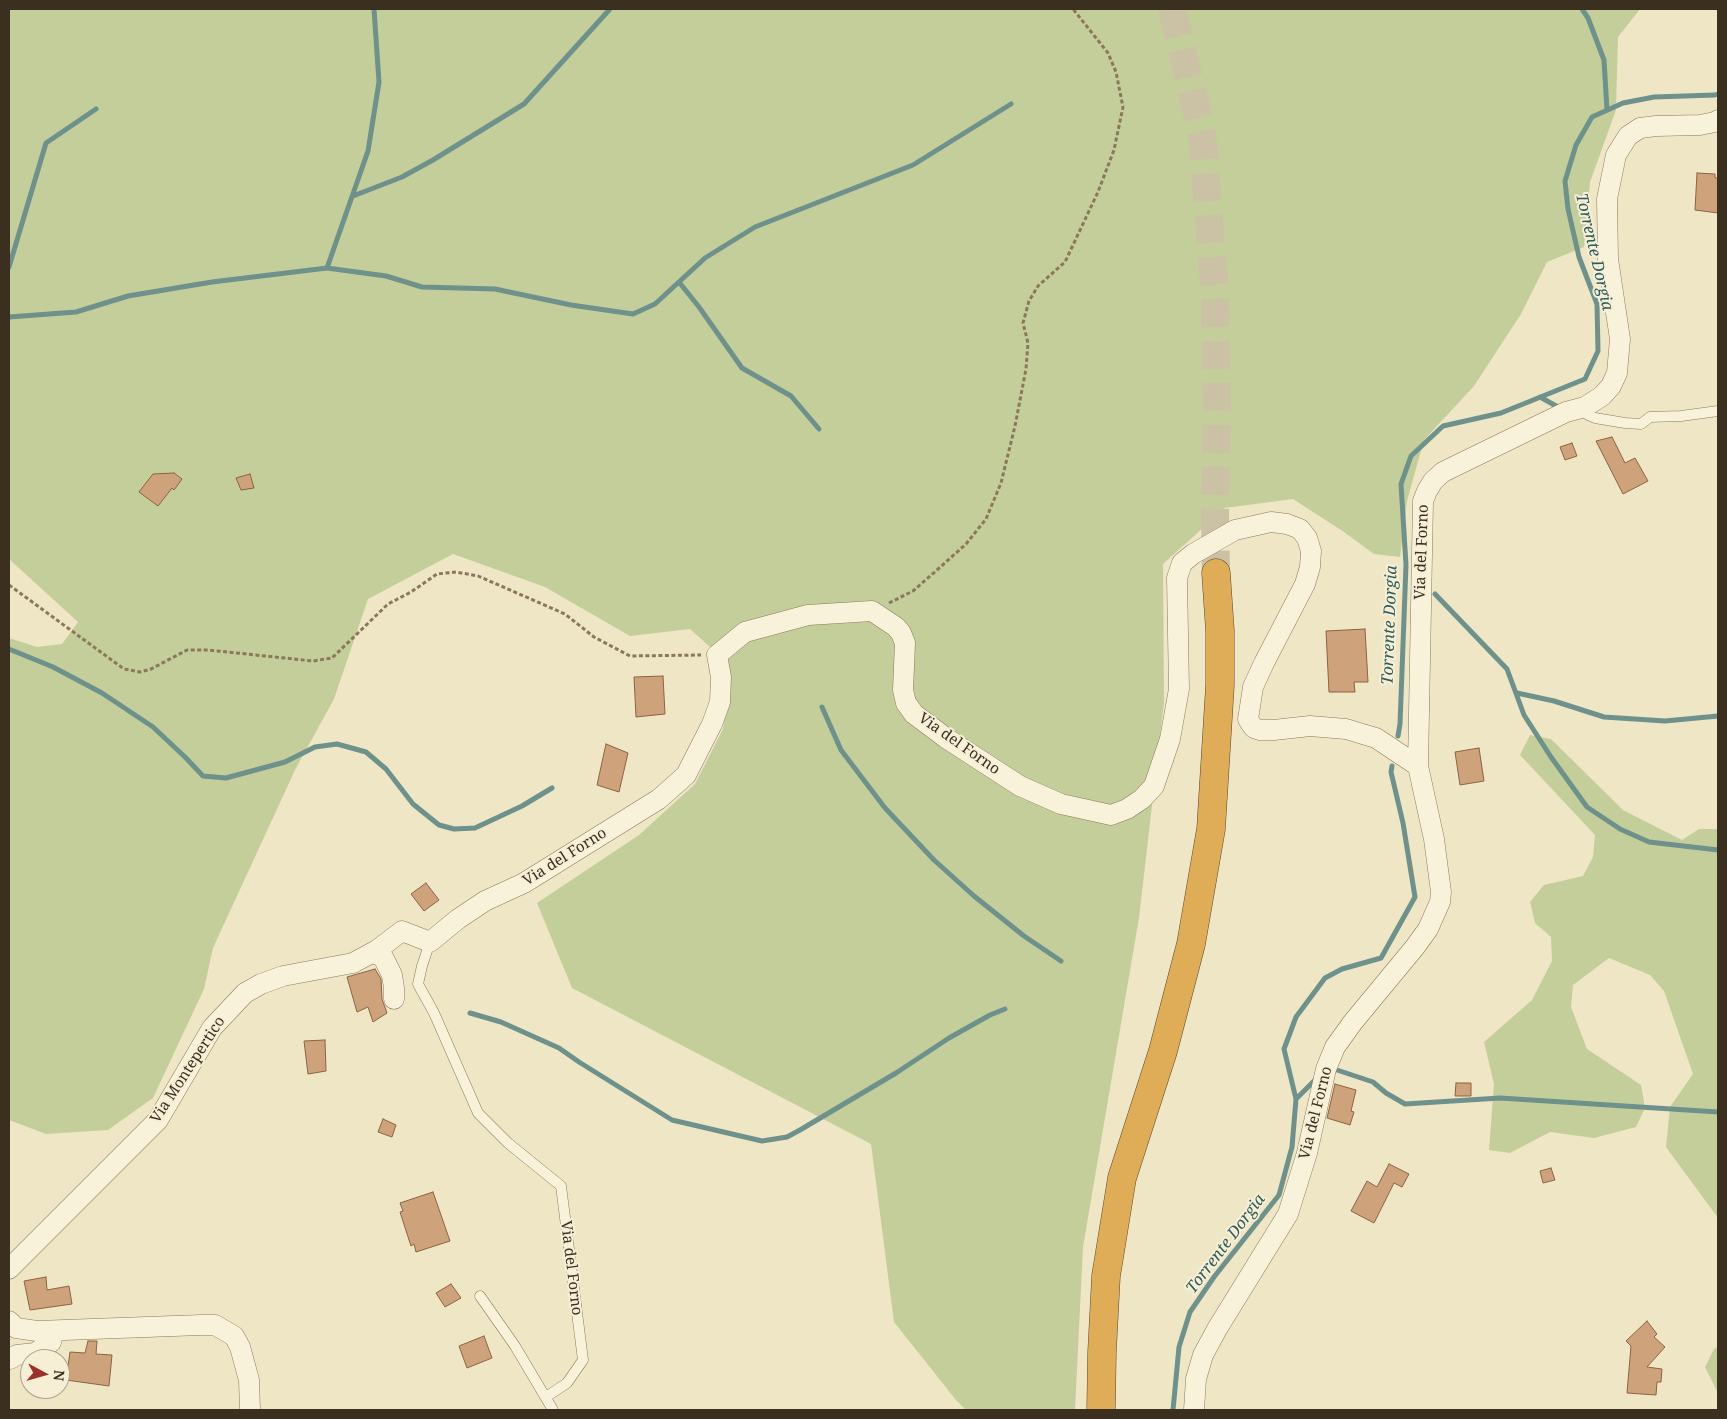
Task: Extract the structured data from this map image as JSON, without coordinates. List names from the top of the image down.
{
  "streets": {
    "street": ["Via del Forno", "Via Montepertico"]
  },
  "crossings": [
    ["Via del Forno", "Via Montepertico"]
  ],
  "water": ["Torrente Dorgia"],
  "north": "right"
}
